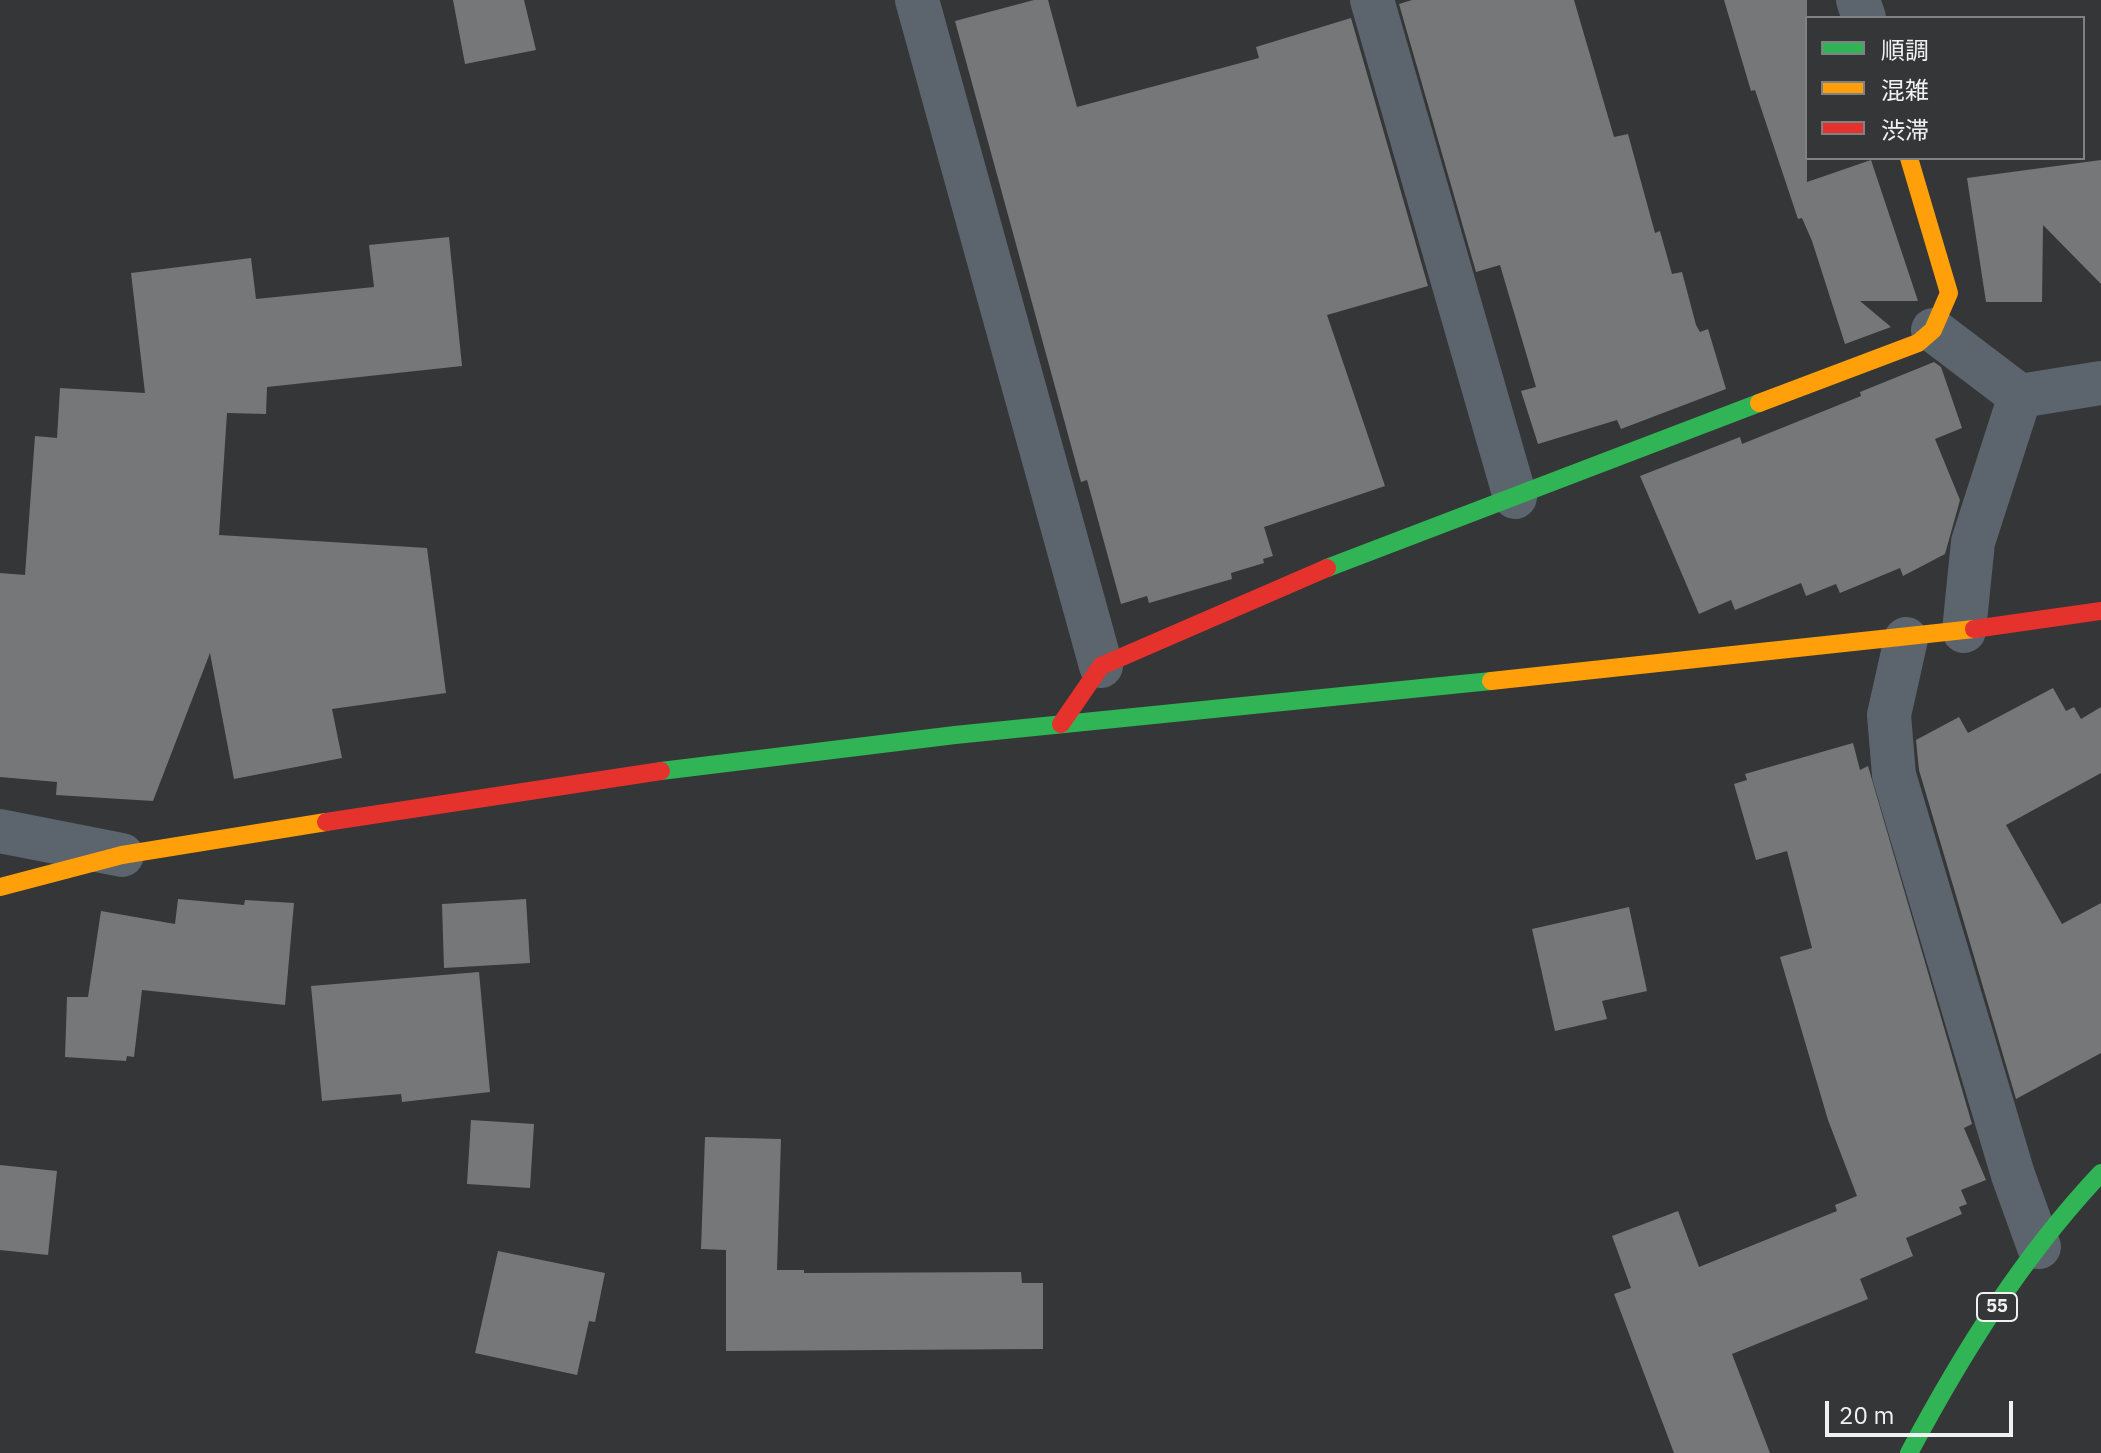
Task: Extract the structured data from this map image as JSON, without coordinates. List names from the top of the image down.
{
  "streets": {
    "street": ["55"]
  },
  "legend": ["順調", "混雑", "渋滞"],
  "scale_bar": "20 m"
}
